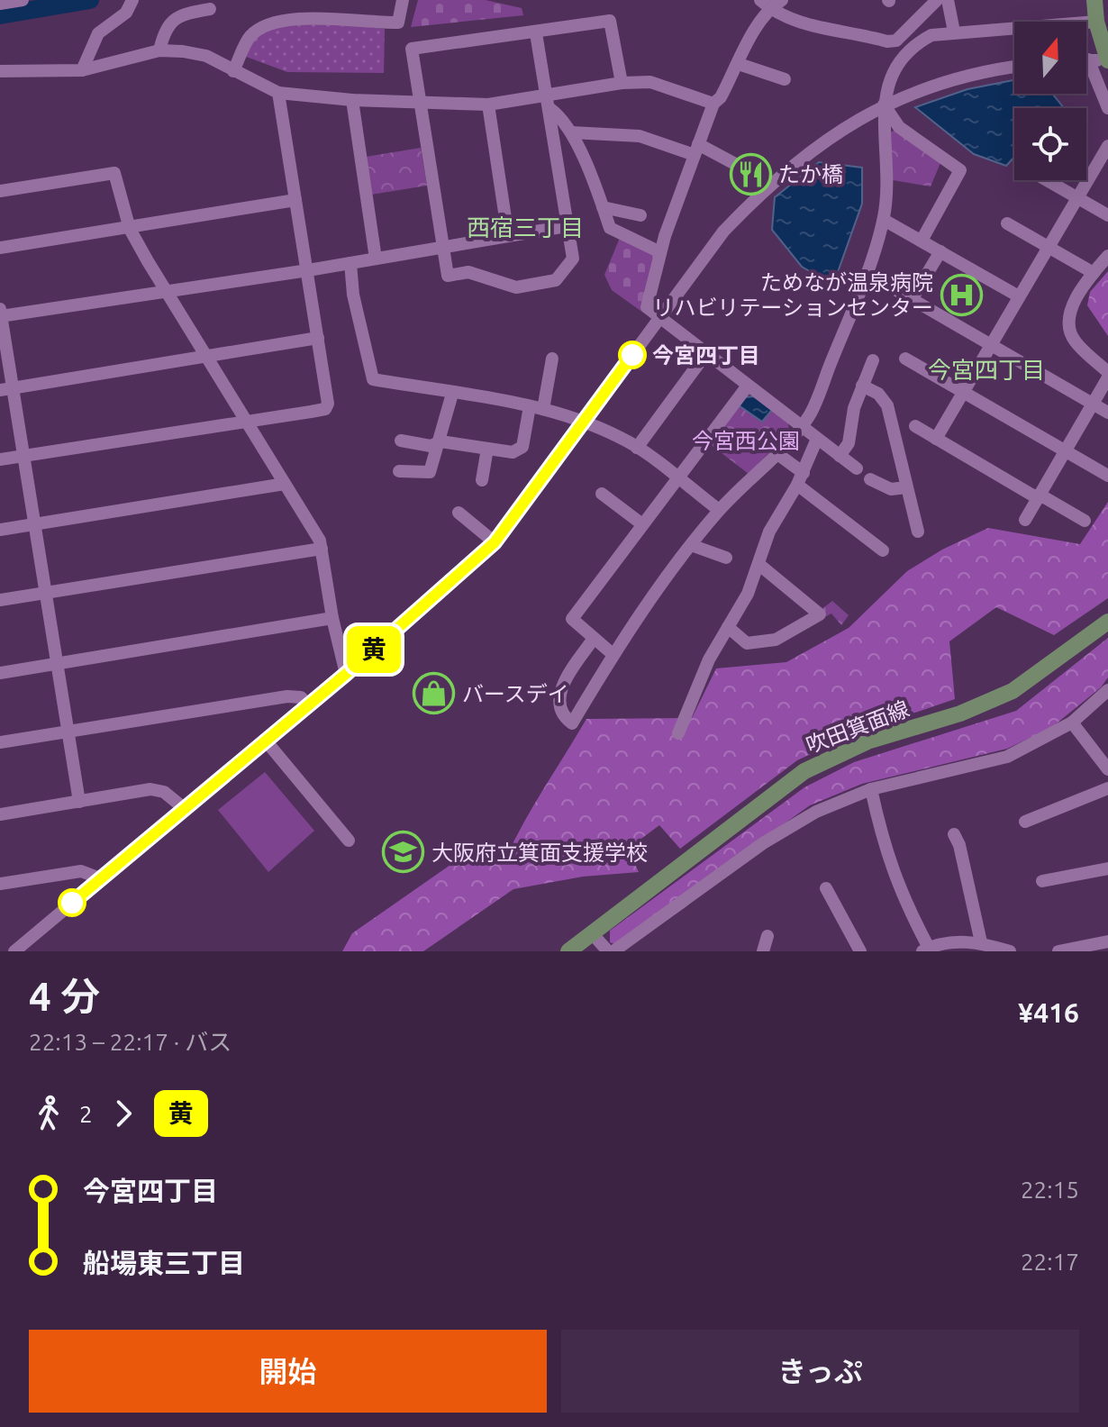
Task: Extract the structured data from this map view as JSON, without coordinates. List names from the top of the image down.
{
  "streets": {
    "main road": ["吹田箕面線"]
  },
  "districts": ["西宿三丁目", "今宮四丁目"],
  "parks": ["今宮西公園"],
  "places": {
    "restaurant": ["たか橋"],
    "hospital": ["ためなが温泉病院 リハビリテーションセンター"],
    "other": ["今宮四丁目"],
    "shop": ["バースデイ"],
    "school or university": ["大阪府立箕面支援学校"]
  },
  "lines": ["bus line 黄"],
  "north": "top",
  "page": {
    "on_map": "黄",
    "heading": ["4 分", "22:13 – 22:17 · バス", "¥416"],
    "legs": ["2", "黄"],
    "list": [
      {
        "name": "今宮四丁目",
        "value": "22:15"
      },
      {
        "name": "船場東三丁目",
        "value": "22:17"
      }
    ],
    "buttons": ["開始", "きっぷ"]
  }
}
